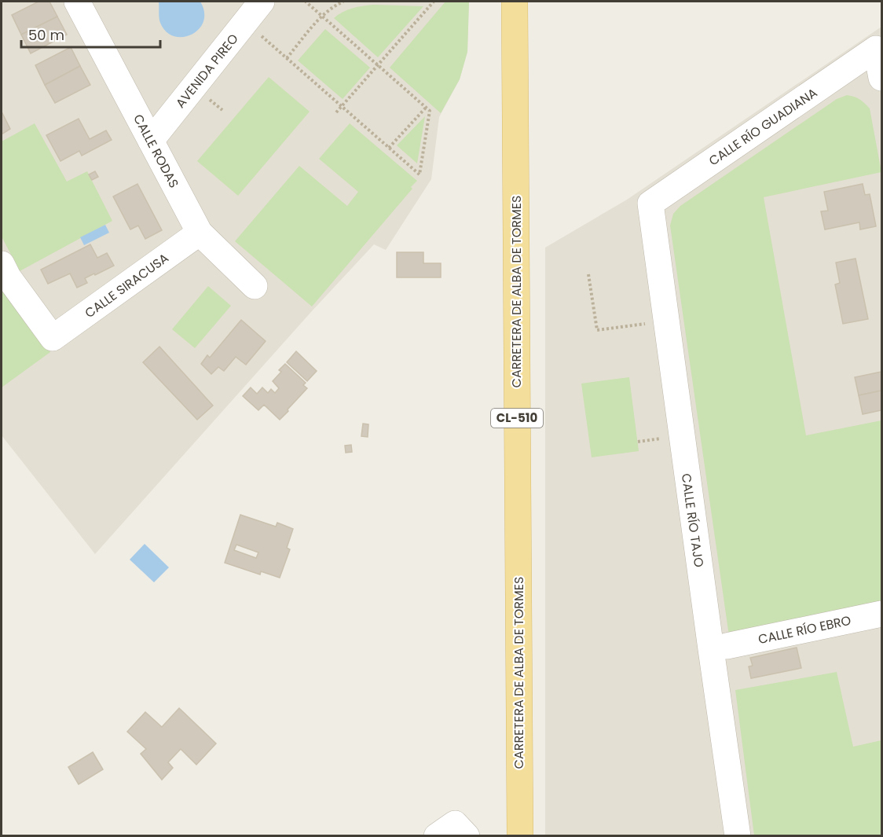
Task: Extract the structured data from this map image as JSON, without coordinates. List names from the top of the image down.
{
  "streets": {
    "main road": ["CARRETERA DE ALBA DE TORMES", "CL-510"],
    "street": [
      "AVENIDA PIREO",
      "CALLE RÍO GUADIANA",
      "CALLE RODAS",
      "CALLE SIRACUSA",
      "CALLE RÍO TAJO",
      "CALLE RÍO EBRO"
    ]
  },
  "crossings": [
    ["AVENIDA PIREO", "CALLE RODAS"],
    ["CALLE RÍO GUADIANA", "CALLE RÍO TAJO"],
    ["CALLE RODAS", "CALLE SIRACUSA"]
  ],
  "scale_bar": "50 m"
}
